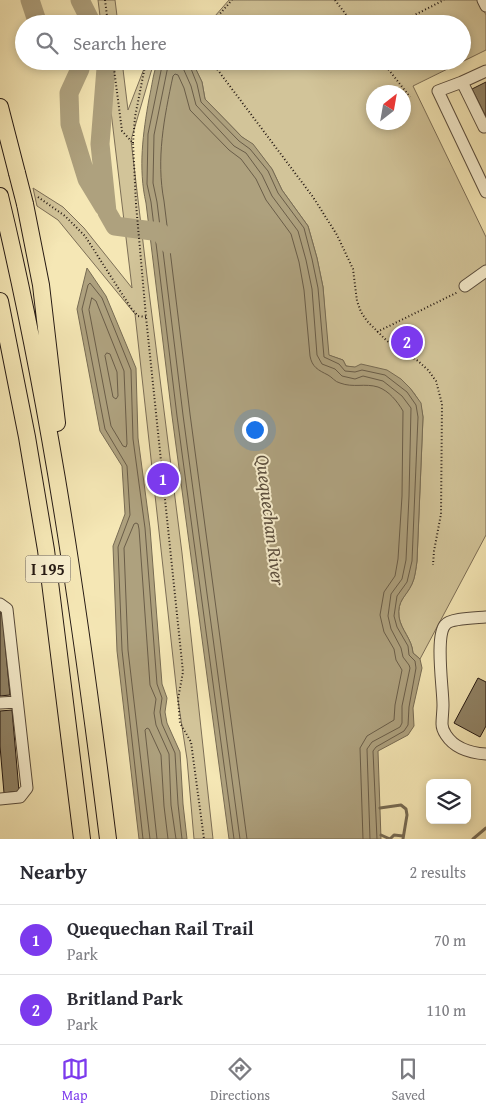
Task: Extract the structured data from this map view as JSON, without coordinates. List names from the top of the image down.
{
  "streets": {
    "highway": ["I 195"]
  },
  "water": ["Quequechan River"],
  "north": "top right",
  "page": {
    "search": "Search here",
    "pins": ["2", "1"],
    "heading": ["Nearby", "2 results"],
    "list": [
      {
        "mark": "1",
        "name": "Quequechan Rail Trail",
        "note": "Park",
        "value": "70 m"
      },
      {
        "mark": "2",
        "name": "Britland Park",
        "note": "Park",
        "value": "110 m"
      }
    ],
    "nav": ["Map", "Directions", "Saved"]
  }
}
